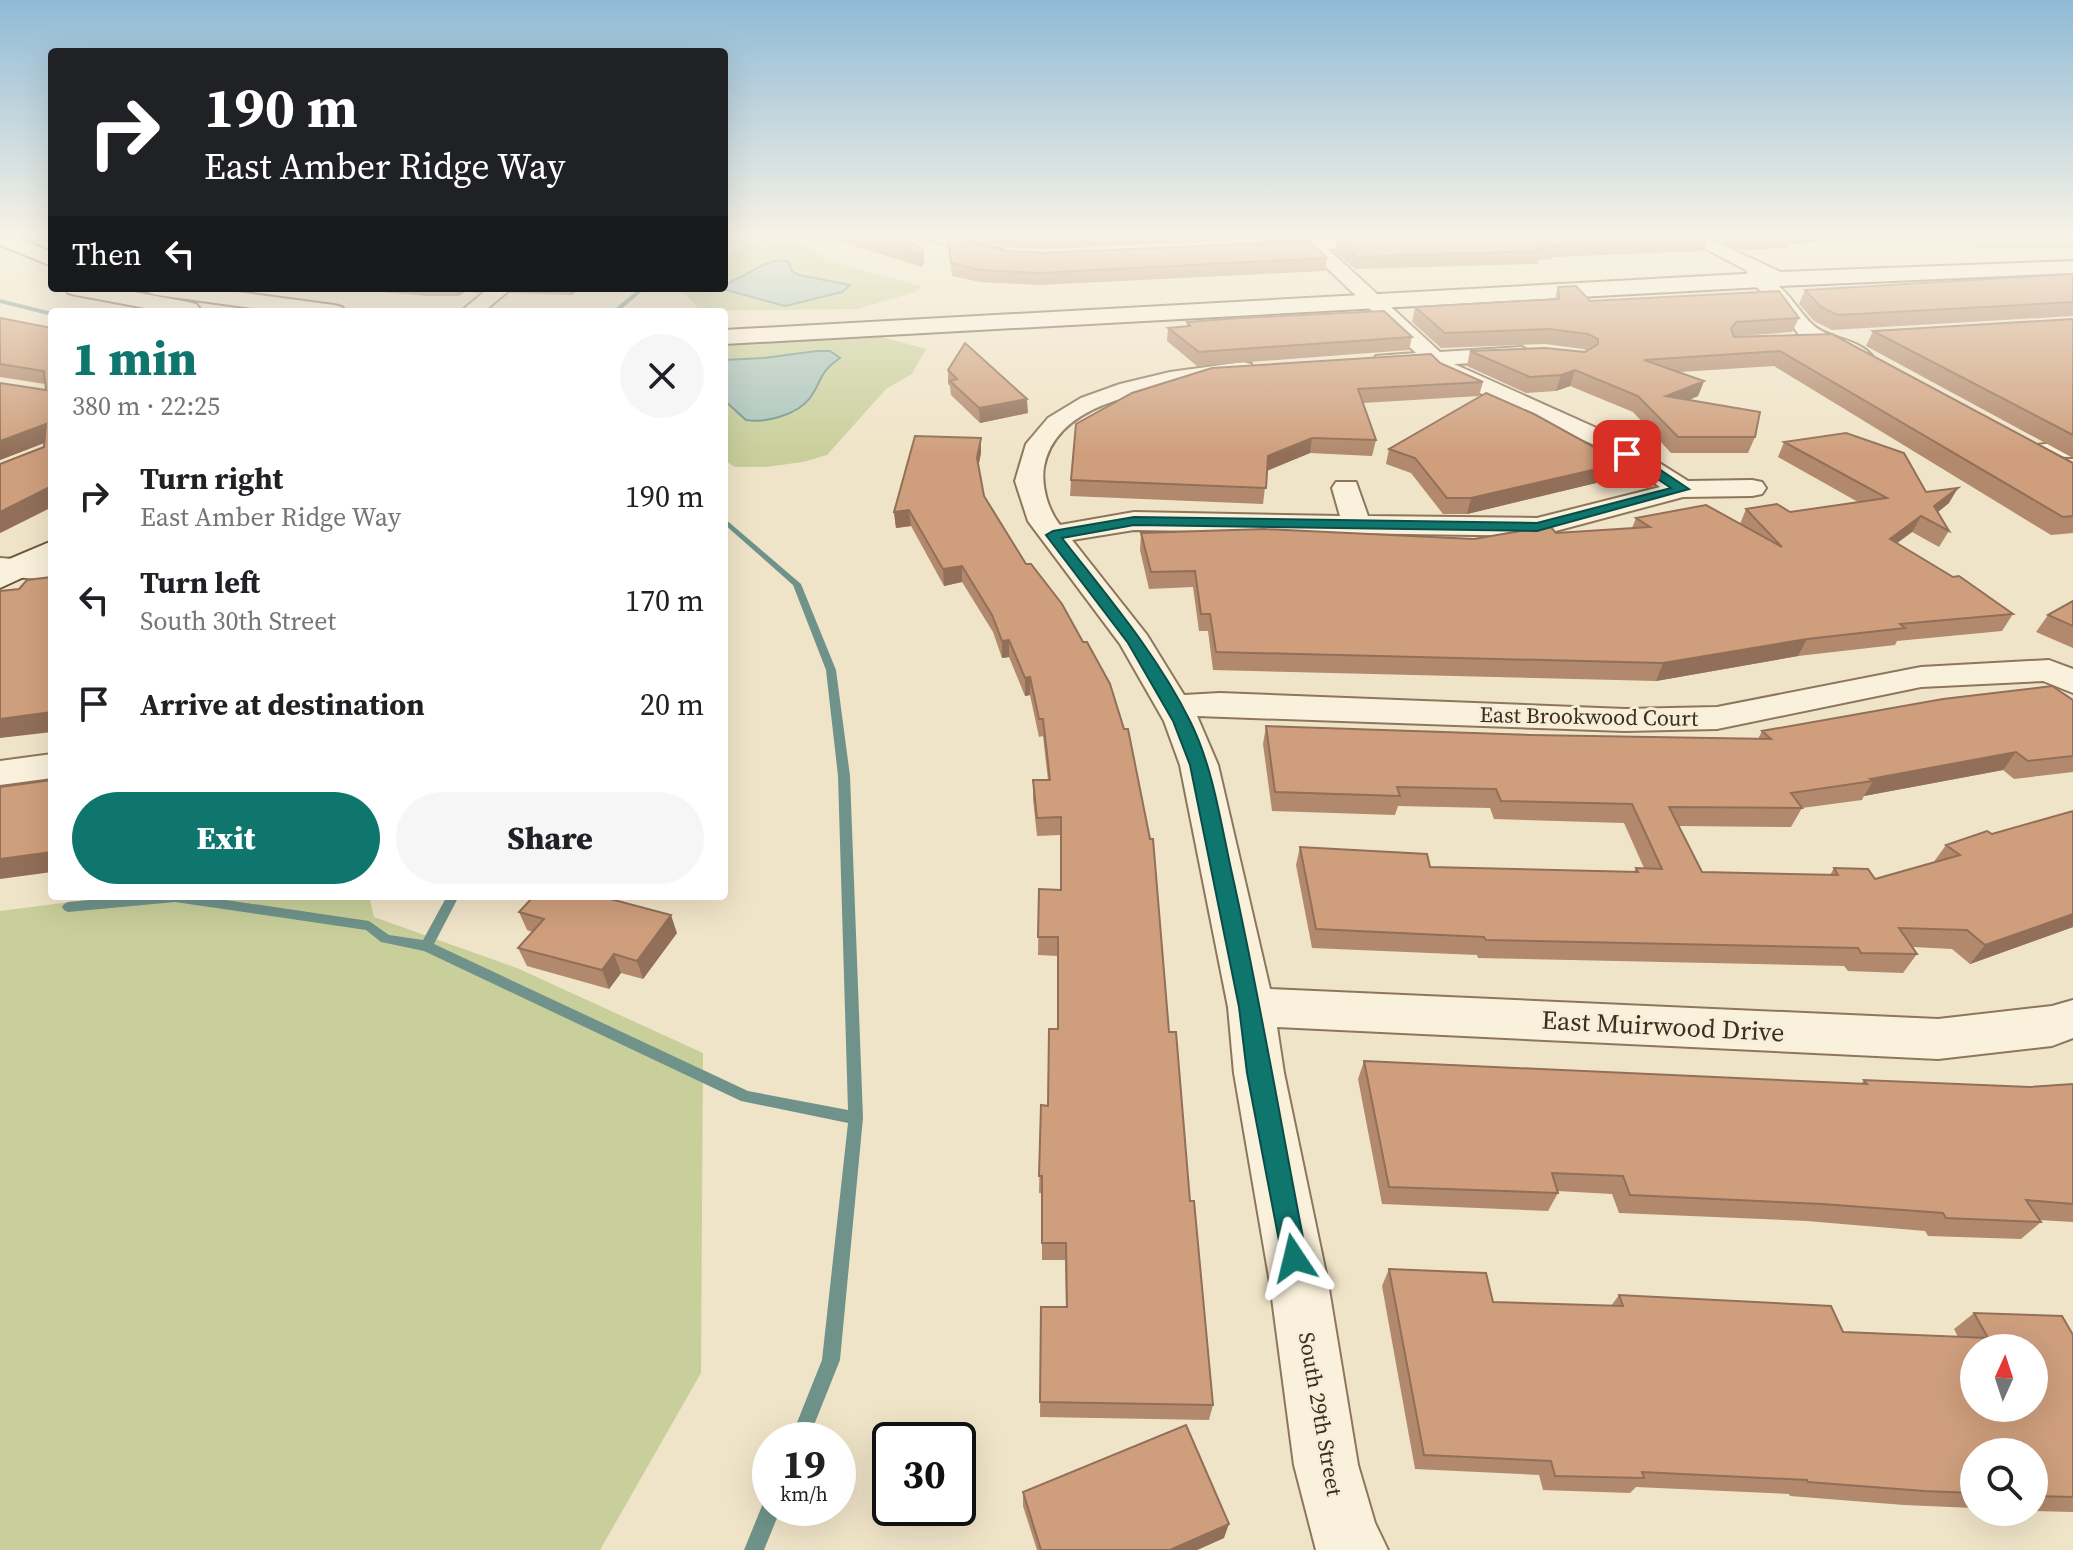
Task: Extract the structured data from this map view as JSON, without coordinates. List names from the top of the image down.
{
  "streets": {
    "street": ["East Brookwood Court", "East Muirwood Drive", "South 29th Street"]
  },
  "crossings": [
    ["East Brookwood Court", "South 29th Street"],
    ["East Muirwood Drive", "South 29th Street"]
  ],
  "north": "top",
  "page": {
    "turn": ["190 m", "East Amber Ridge Way"],
    "then": "Then",
    "heading": ["1 min", "380 m · 22:25"],
    "list": [
      {
        "name": "Turn right",
        "note": "East Amber Ridge Way",
        "value": "190 m"
      },
      {
        "name": "Turn left",
        "note": "South 30th Street",
        "value": "170 m"
      },
      {
        "name": "Arrive at destination",
        "value": "20 m"
      }
    ],
    "buttons": ["Exit", "Share"],
    "speed": "19 km/h",
    "limit": "30"
  }
}
